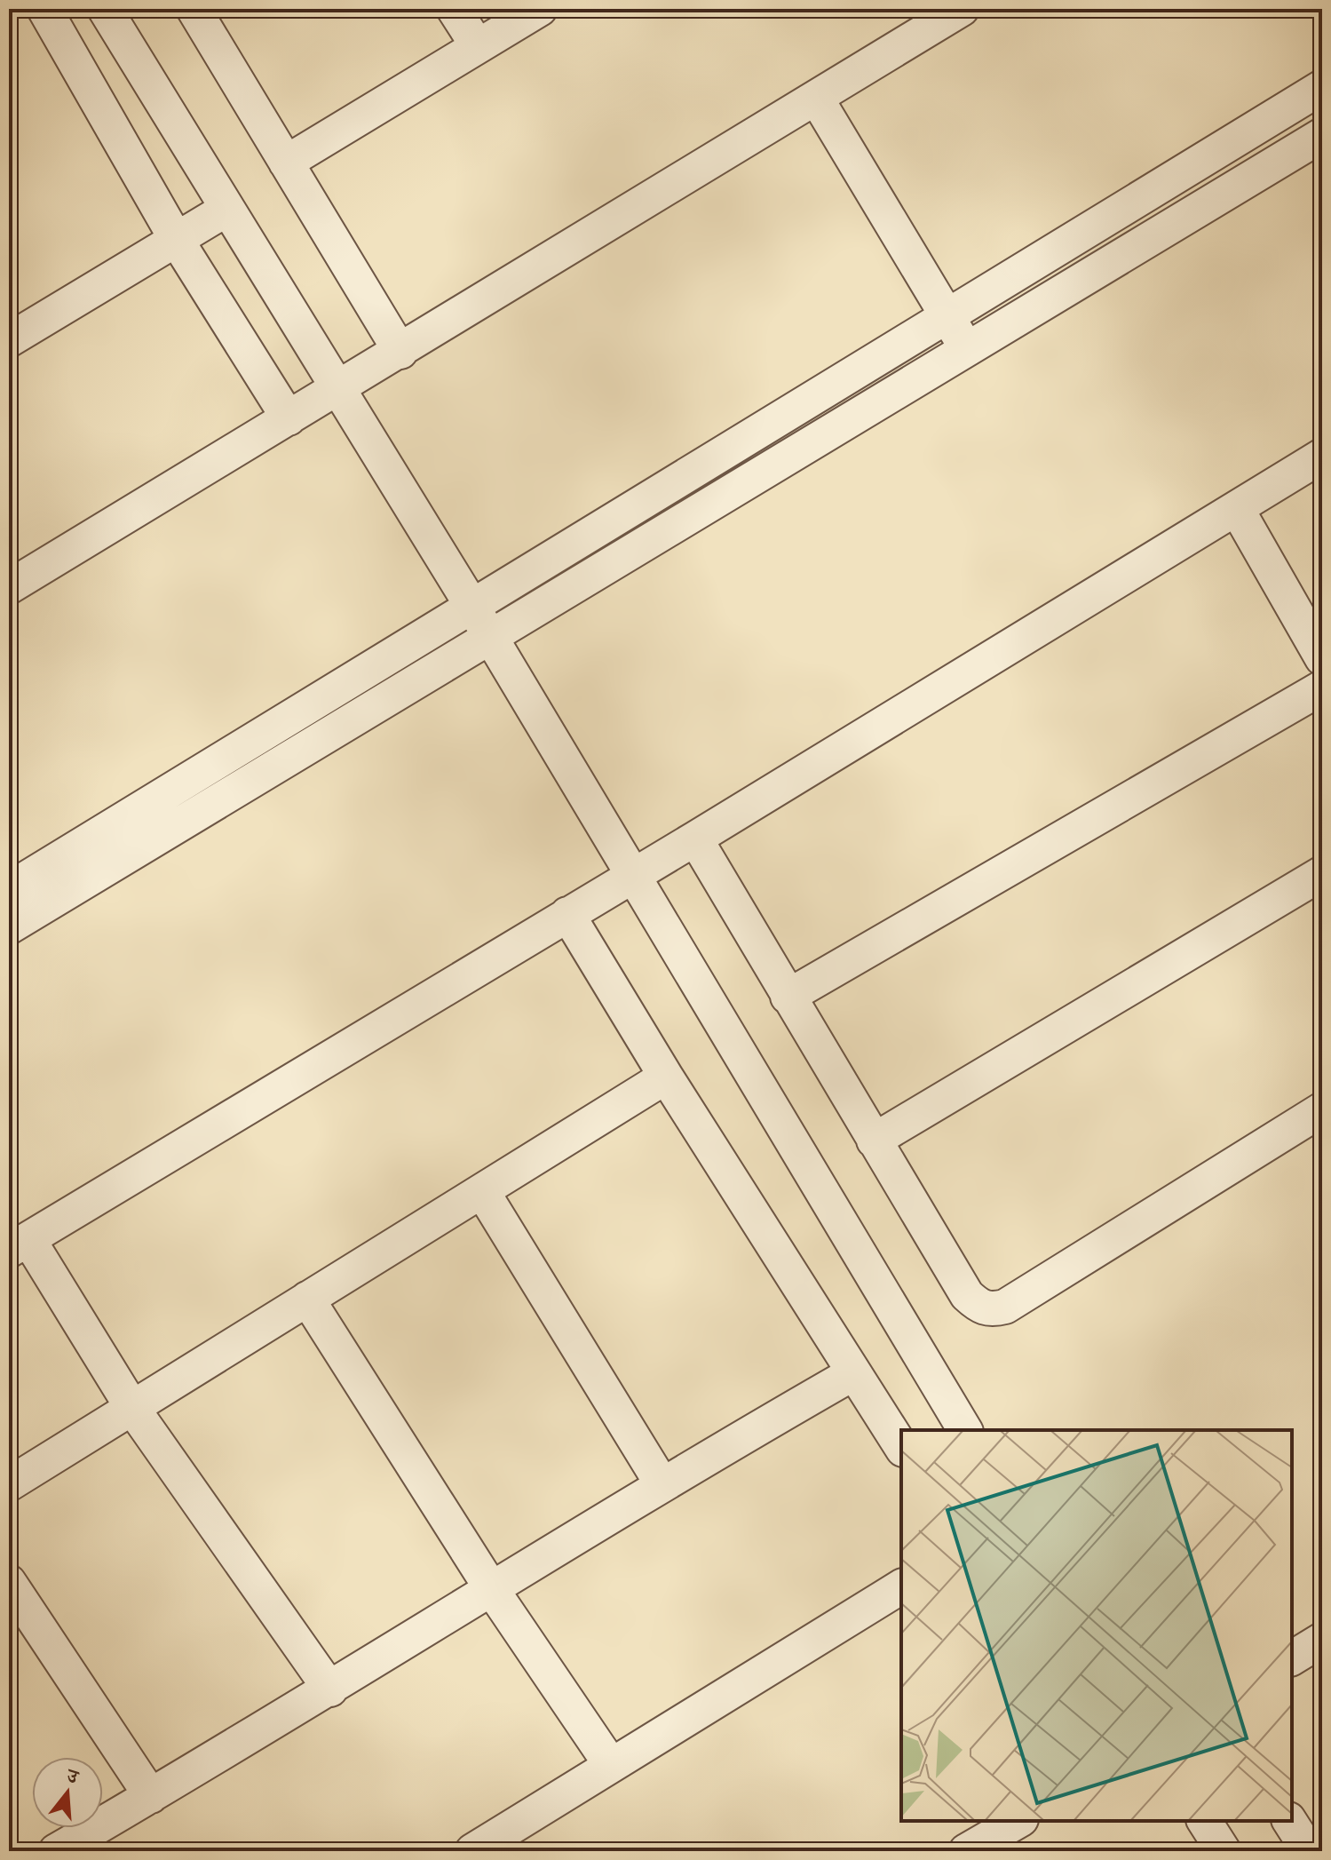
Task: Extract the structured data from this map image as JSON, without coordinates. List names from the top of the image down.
{
  "north": "top"
}
